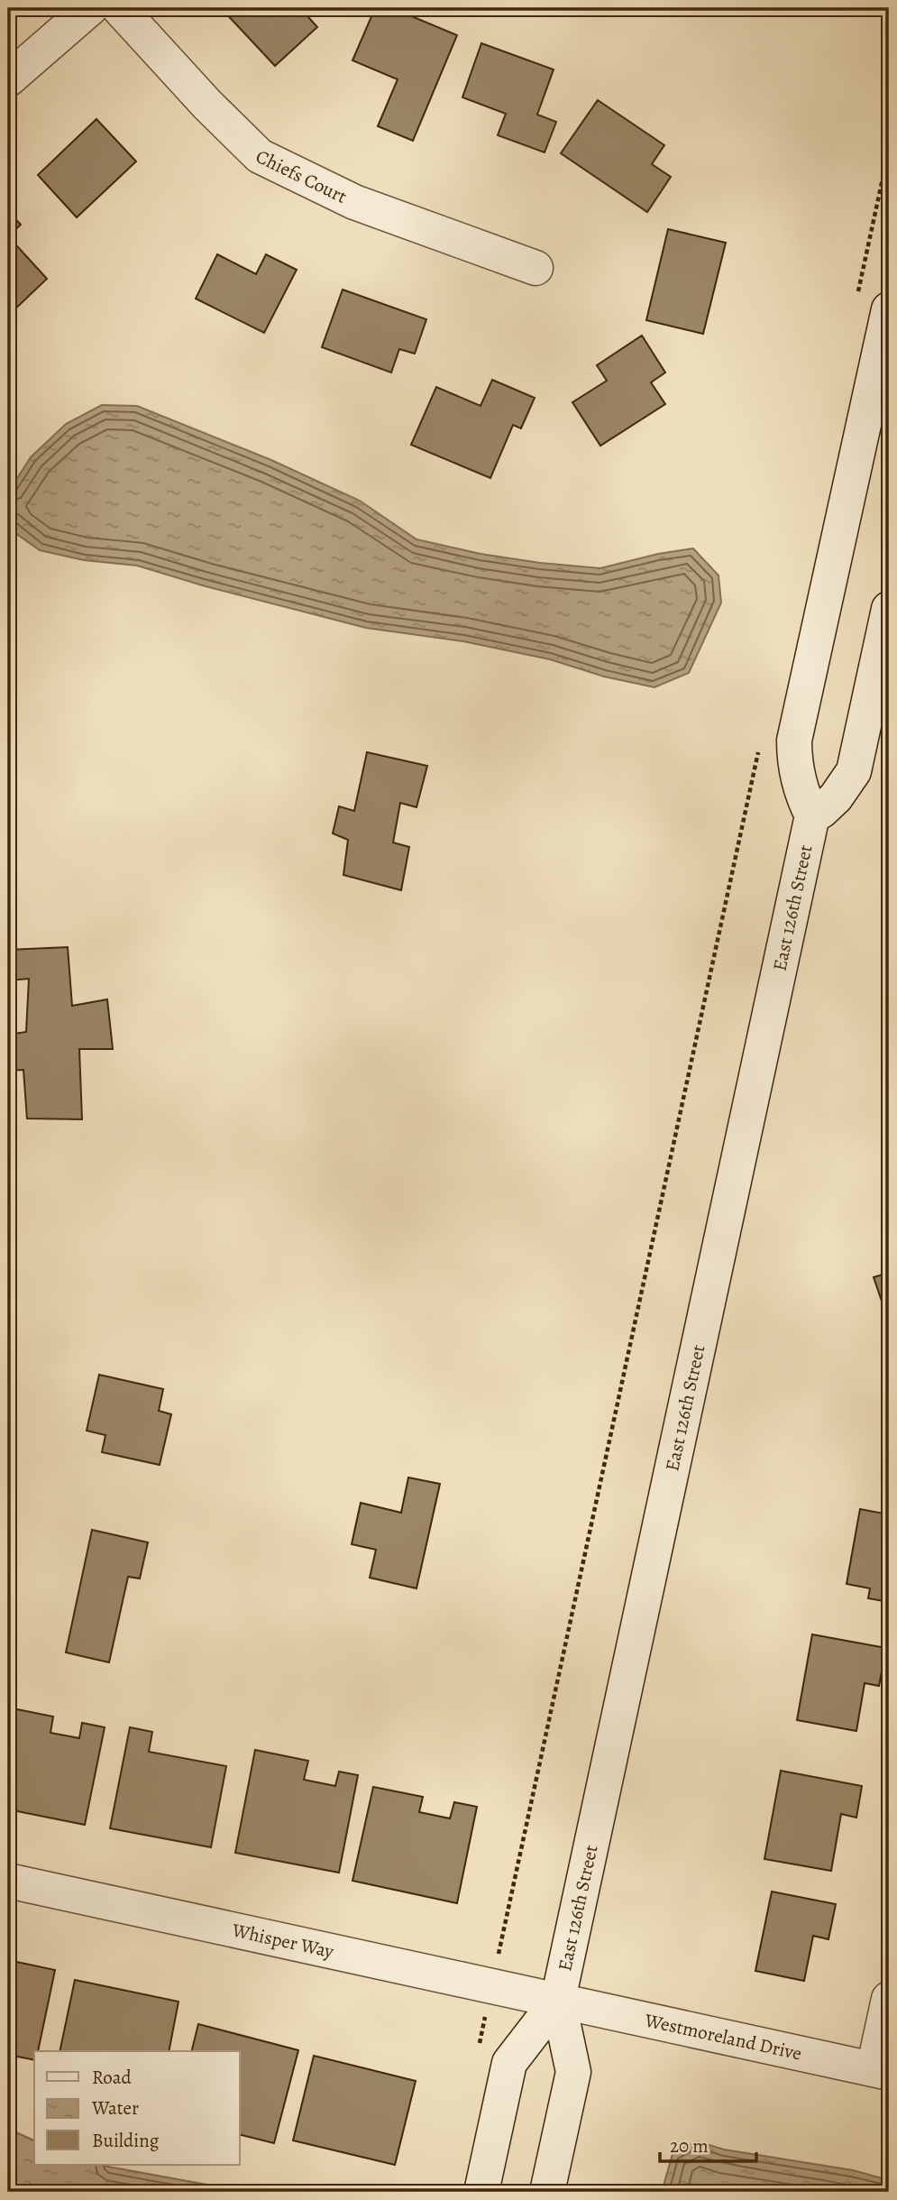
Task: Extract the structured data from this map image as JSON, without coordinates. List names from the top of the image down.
{
  "streets": {
    "main road": [
      "Chiefs Court",
      "East 126th Street",
      "Whisper Way",
      "Westmoreland Drive"
    ]
  },
  "crossings": [
    ["East 126th Street", "Whisper Way"],
    ["East 126th Street", "Westmoreland Drive"],
    ["Whisper Way", "Westmoreland Drive"]
  ],
  "legend": ["Road", "Water", "Building"],
  "scale_bar": "20 m"
}
